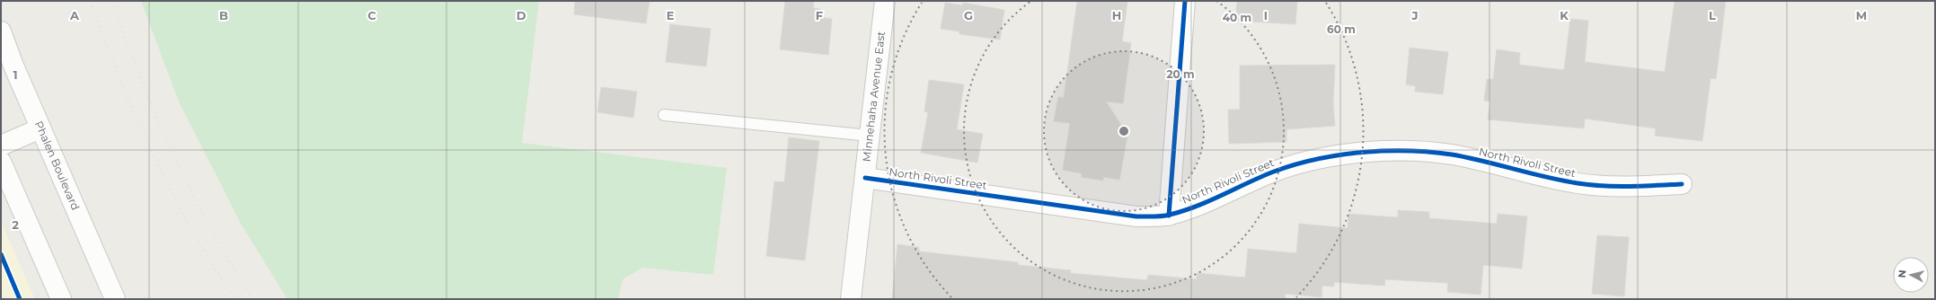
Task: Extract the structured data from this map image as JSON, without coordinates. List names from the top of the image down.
{
  "streets": {
    "street": ["Minnehaha Avenue East", "North Rivoli Street", "Phalen Boulevard"]
  },
  "crossings": [
    ["Minnehaha Avenue East", "North Rivoli Street"]
  ],
  "north": "left",
  "grid": {
    "columns": [
      "A",
      "B",
      "C",
      "D",
      "E",
      "F",
      "G",
      "H",
      "I",
      "J",
      "K",
      "L",
      "M"
    ],
    "rows": ["1", "2"]
  },
  "rings": ["40 m", "60 m", "20 m"]
}
